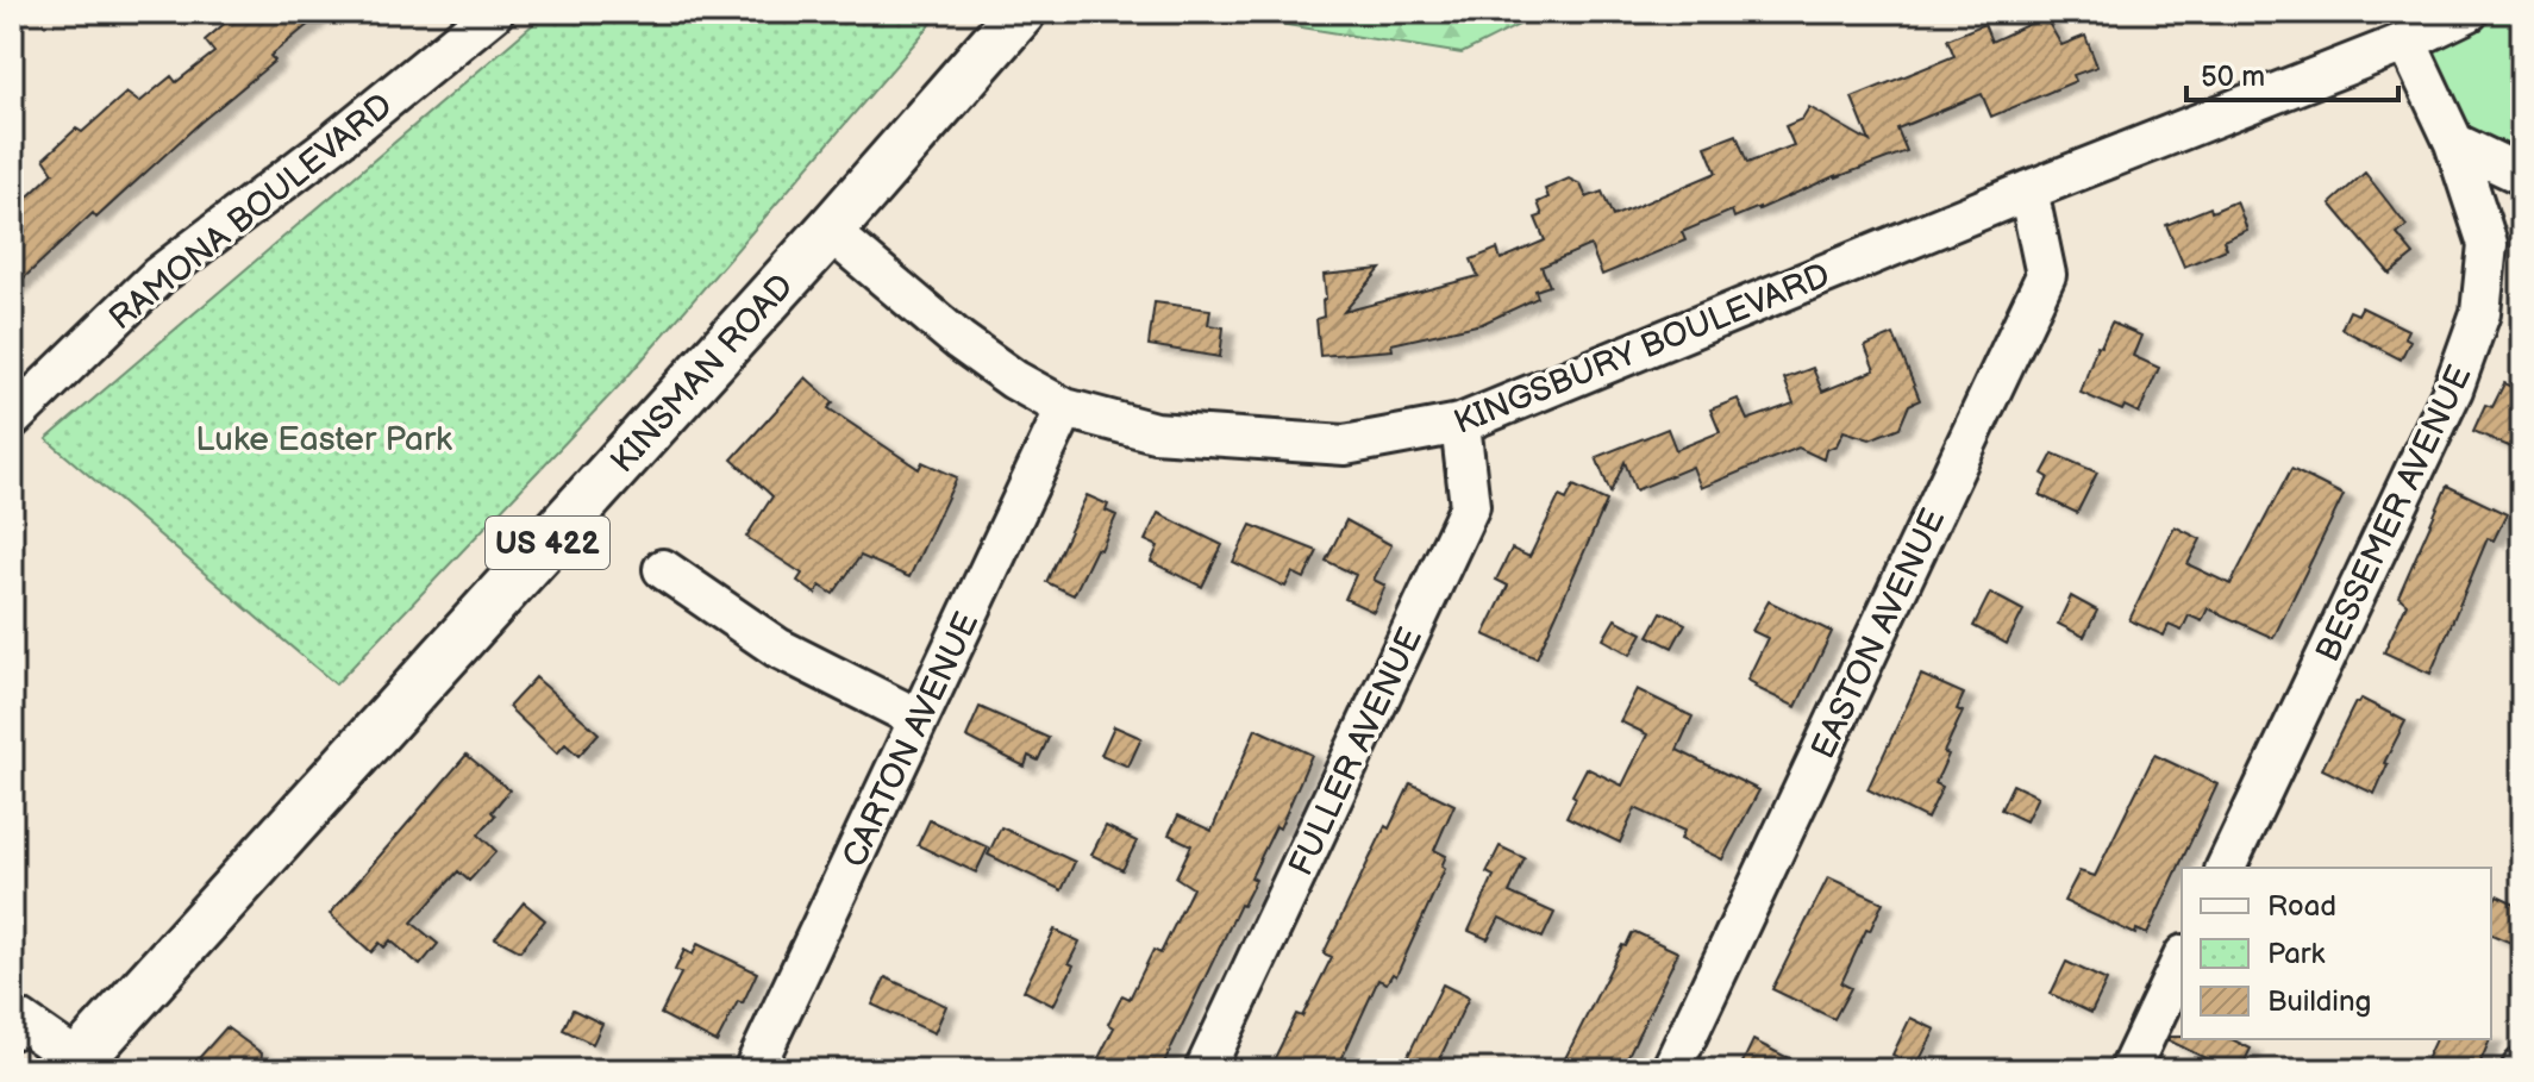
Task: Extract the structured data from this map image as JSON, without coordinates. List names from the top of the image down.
{
  "streets": {
    "main road": ["KINSMAN ROAD", "US 422"],
    "street": [
      "RAMONA BOULEVARD",
      "KINGSBURY BOULEVARD",
      "BESSEMER AVENUE",
      "EASTON AVENUE",
      "CARTON AVENUE",
      "FULLER AVENUE"
    ]
  },
  "crossings": [
    ["KINGSBURY BOULEVARD", "KINSMAN ROAD"],
    ["KINGSBURY BOULEVARD", "BESSEMER AVENUE"],
    ["KINGSBURY BOULEVARD", "EASTON AVENUE"],
    ["KINGSBURY BOULEVARD", "CARTON AVENUE"],
    ["KINGSBURY BOULEVARD", "FULLER AVENUE"]
  ],
  "parks": ["Luke Easter Park"],
  "legend": ["Road", "Park", "Building"],
  "scale_bar": "50 m"
}
